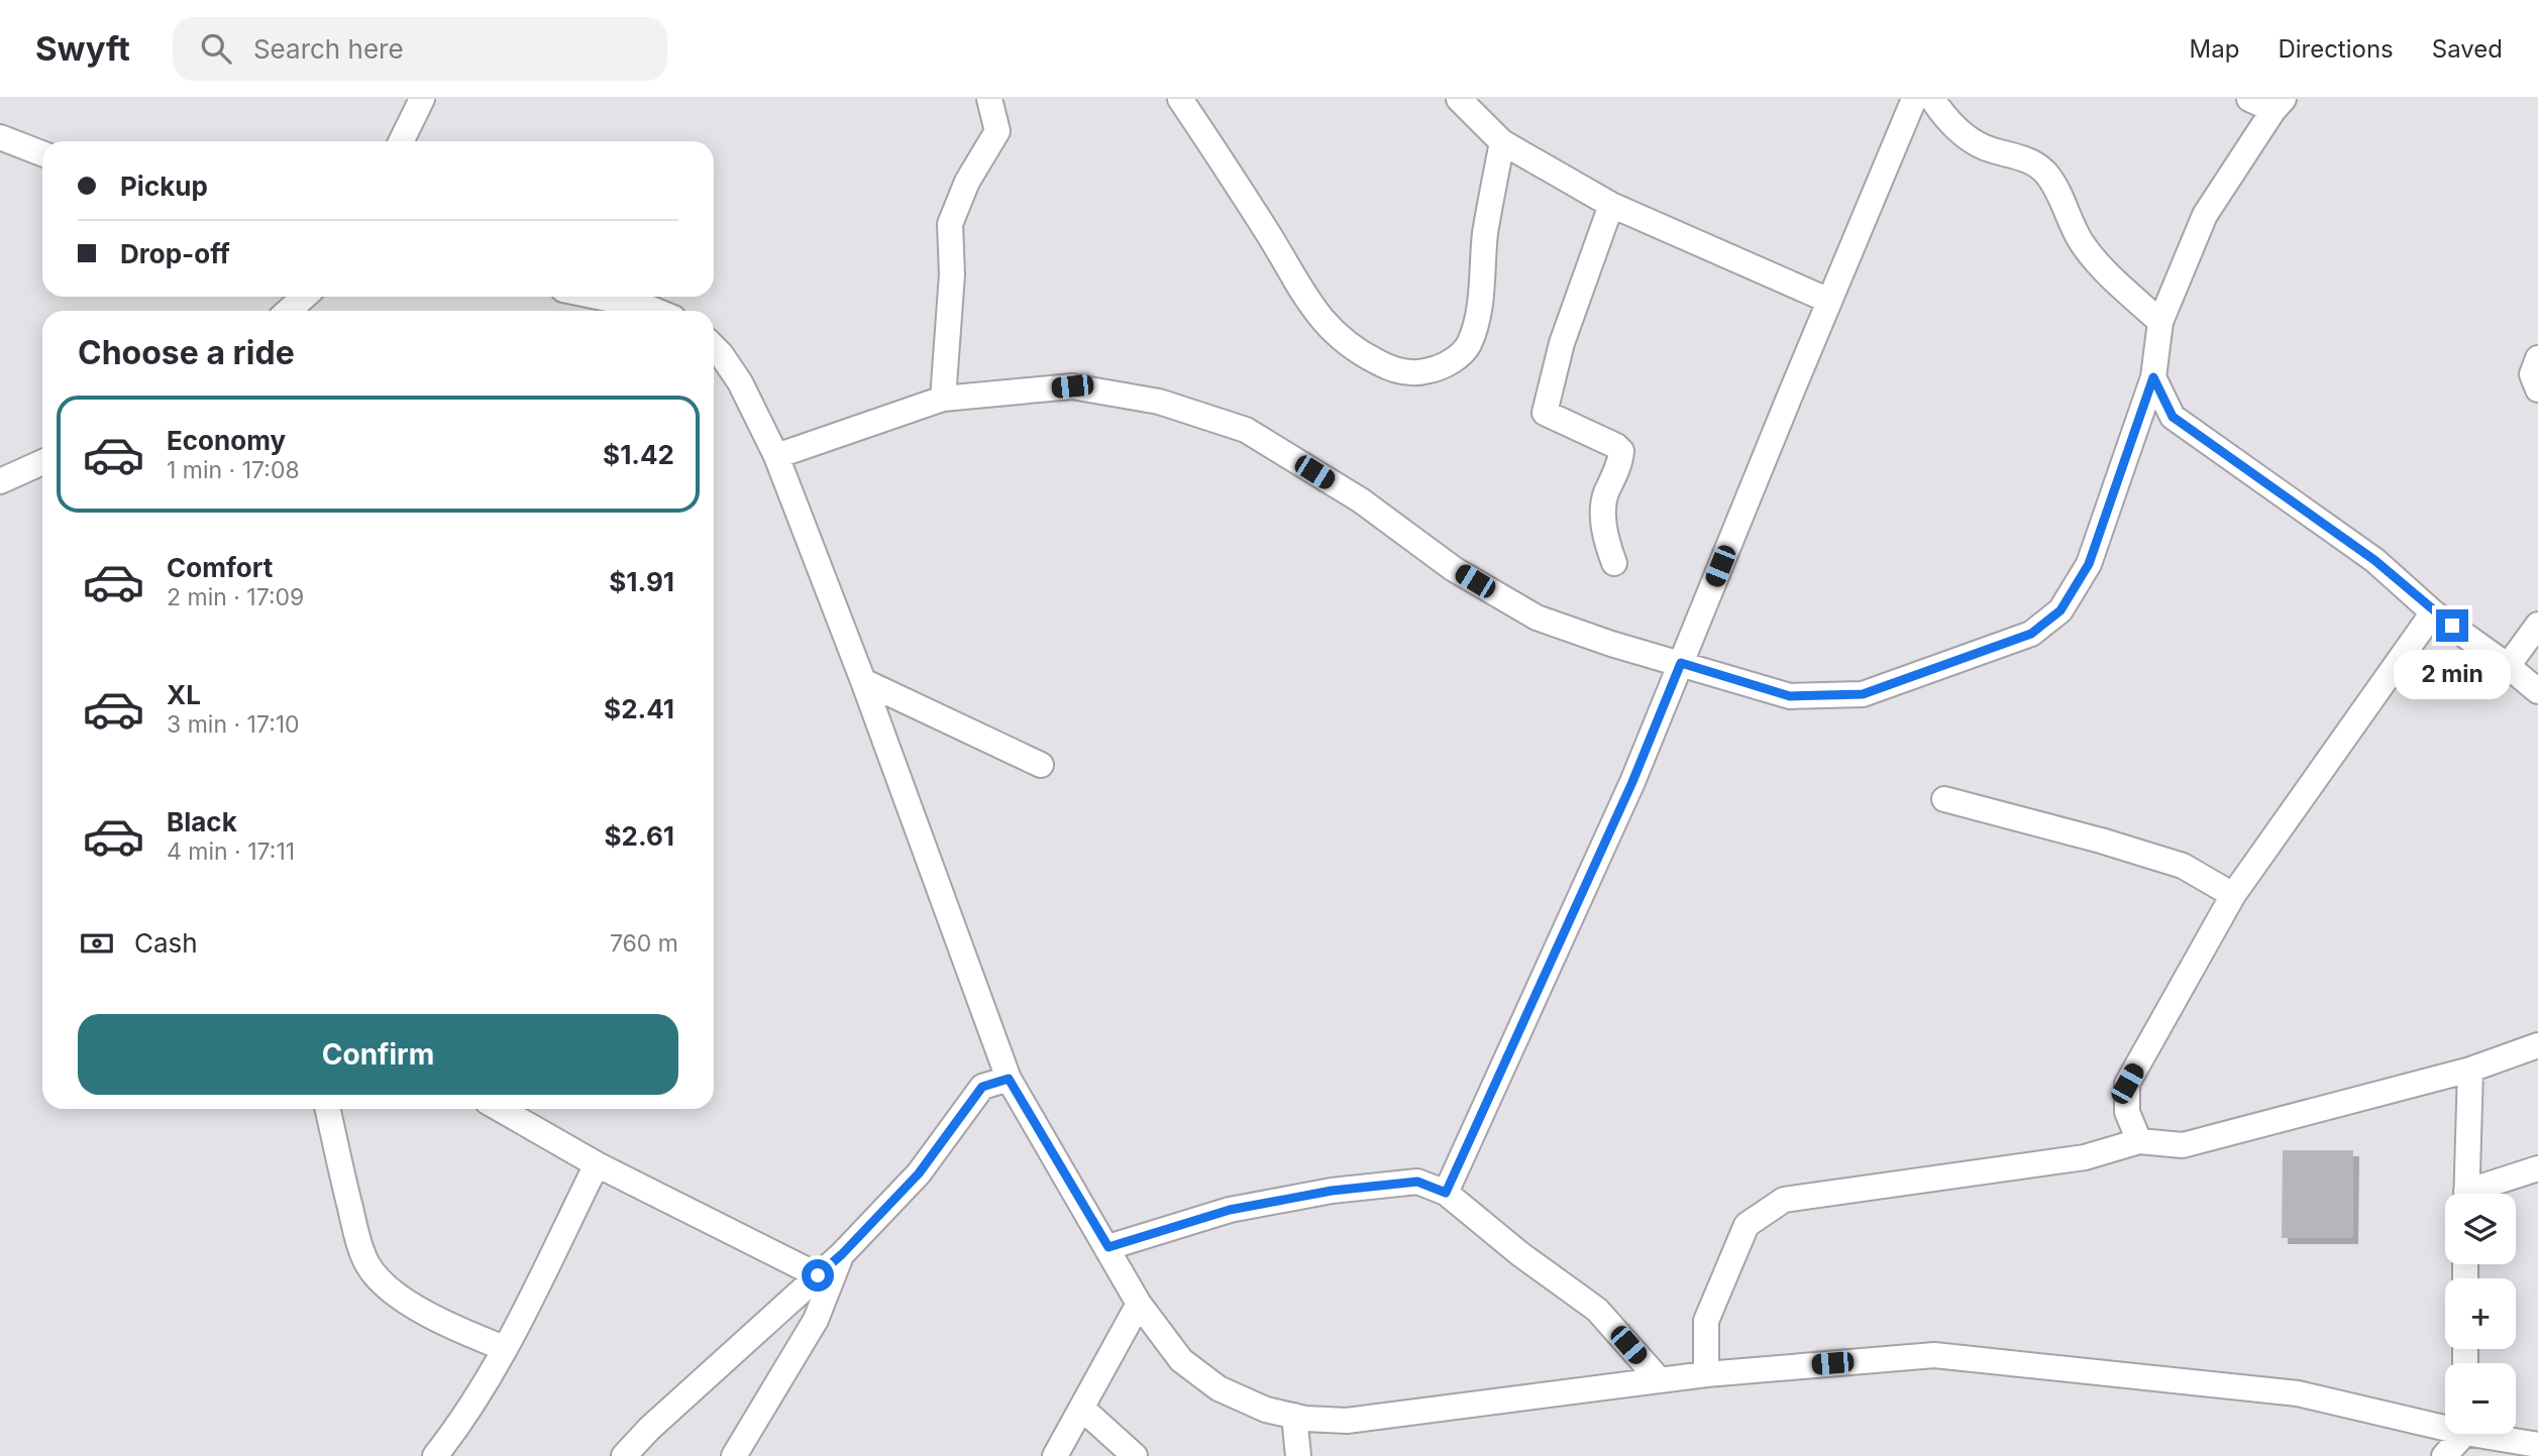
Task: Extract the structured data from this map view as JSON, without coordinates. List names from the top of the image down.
{
  "page": {
    "header": "Swyft",
    "search": "Search here",
    "nav": ["Map", "Directions", "Saved"],
    "banner": ["Pickup", "Drop-off"],
    "heading": "Choose a ride",
    "list": [
      {
        "name": "Economy",
        "note": "1 min · 17:08",
        "value": "$1.42"
      },
      {
        "name": "Comfort",
        "note": "2 min · 17:09",
        "value": "$1.91"
      },
      {
        "name": "XL",
        "note": "3 min · 17:10",
        "value": "$2.41"
      },
      {
        "name": "Black",
        "note": "4 min · 17:11",
        "value": "$2.61"
      }
    ],
    "bubble": "2 min",
    "pay": ["Cash", "760 m"],
    "buttons": "Confirm",
    "map_buttons": ["+", "−"]
  }
}
